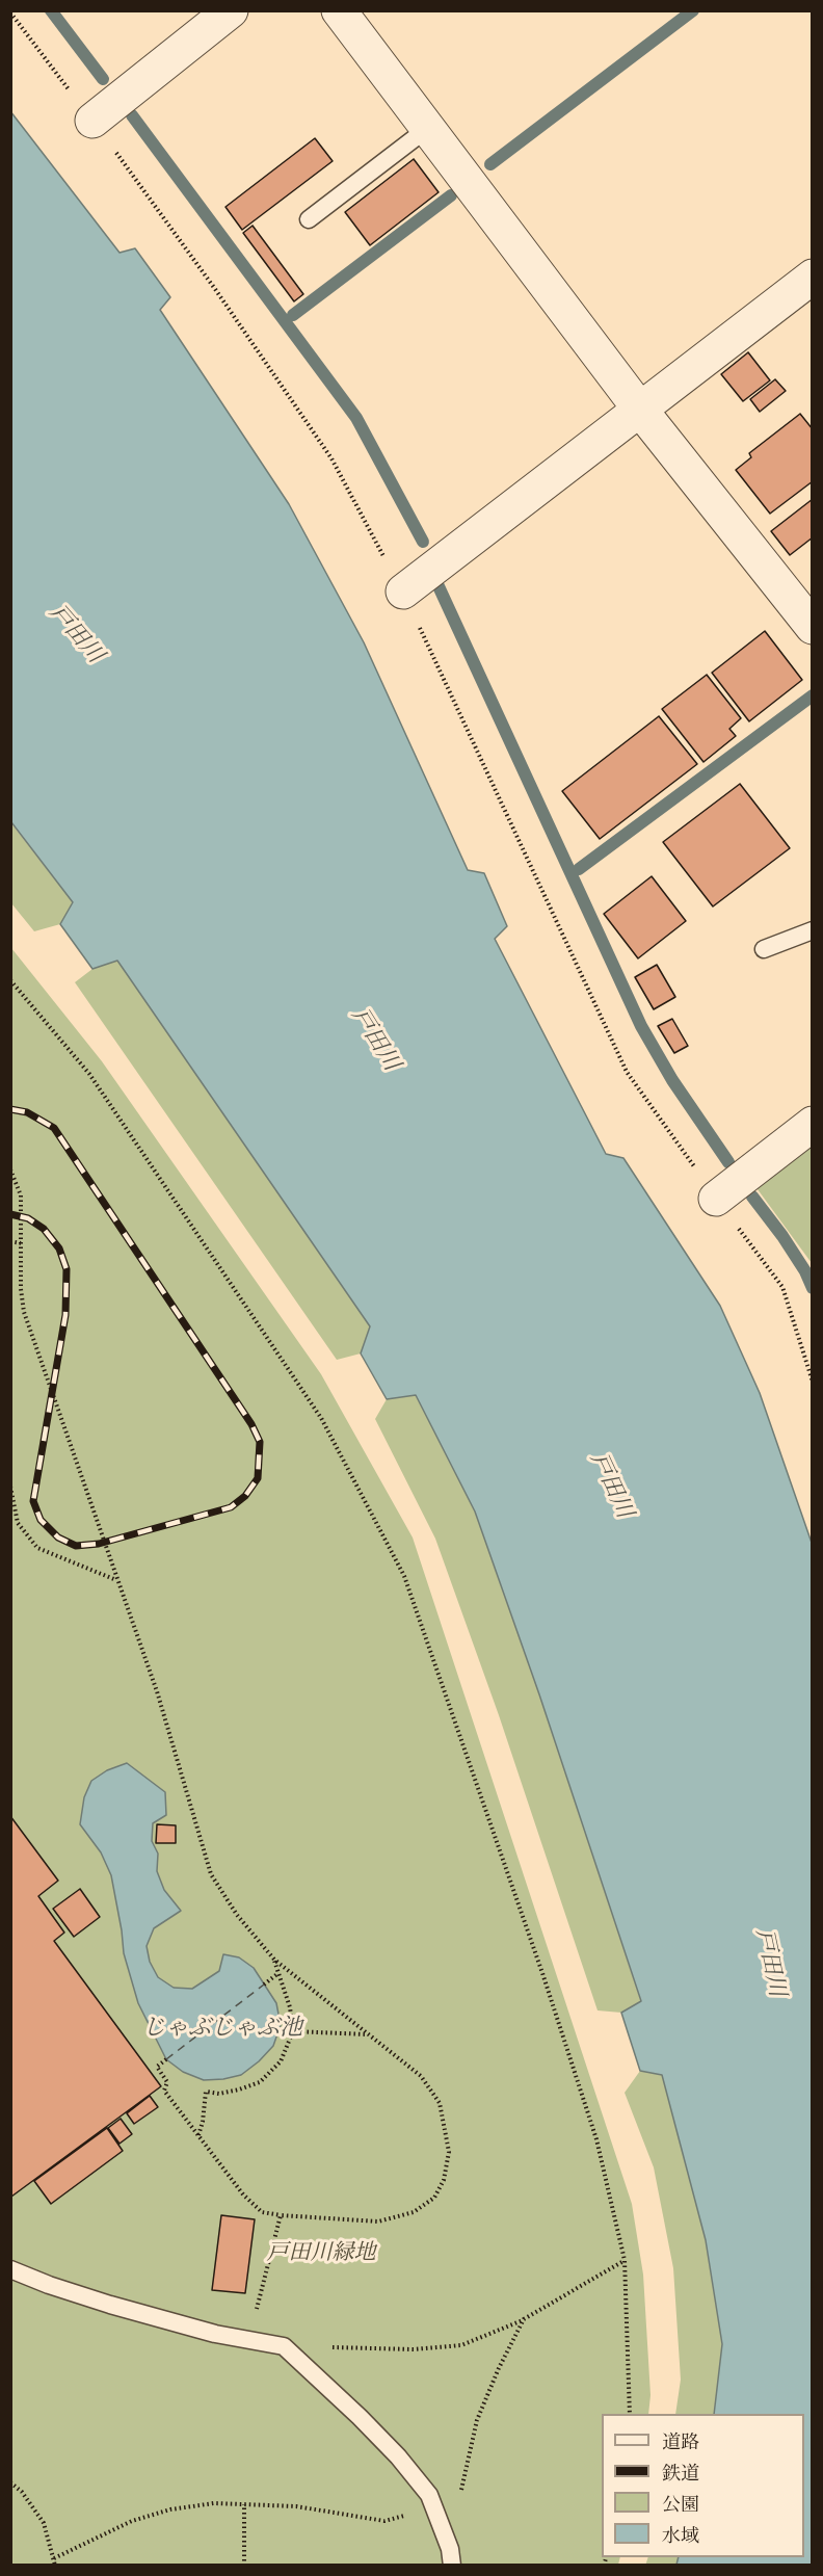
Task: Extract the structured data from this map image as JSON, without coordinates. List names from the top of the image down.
{
  "water": ["戸田川", "じゃぶじゃぶ池"],
  "parks": ["戸田川緑地"],
  "legend": [
    "道路",
    "鉄道",
    "公園",
    "水域"
  ]
}
